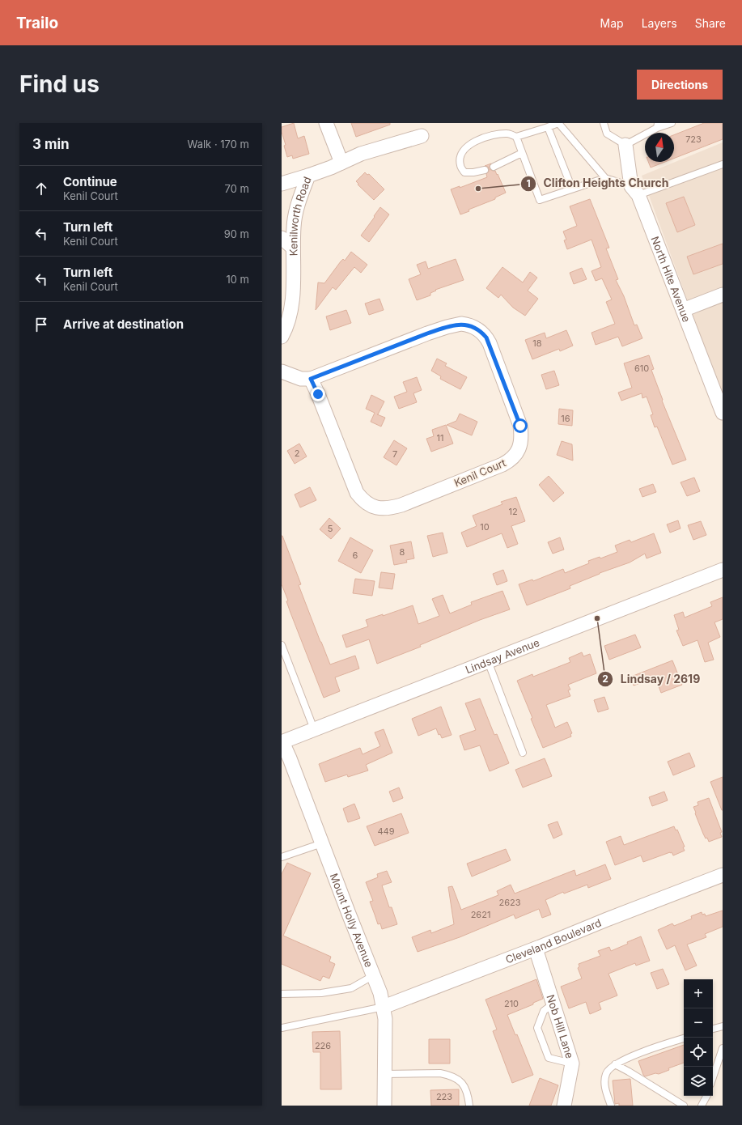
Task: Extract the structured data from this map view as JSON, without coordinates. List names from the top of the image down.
{
  "streets": {
    "street": [
      "Kenilworth Road",
      "North Hite Avenue",
      "Kenil Court",
      "Lindsay Avenue",
      "Mount Holly Avenue",
      "Cleveland Boulevard",
      "Nob Hill Lane"
    ]
  },
  "crossings": [
    ["Lindsay Avenue", "Mount Holly Avenue"],
    ["Mount Holly Avenue", "Cleveland Boulevard"],
    ["Cleveland Boulevard", "Nob Hill Lane"]
  ],
  "places": ["Clifton Heights Church", "Lindsay / 2619"],
  "house_numbers": [
    "723",
    "18",
    "610",
    "16",
    "11",
    "2",
    "7",
    "12",
    "10",
    "5",
    "8",
    "6",
    "449",
    "2623",
    "2621",
    "210",
    "226",
    "223"
  ],
  "north": "top",
  "page": {
    "header": "Trailo",
    "nav": ["Map", "Layers", "Share"],
    "buttons": "Directions",
    "title": "Find us",
    "heading": ["3 min", "Walk · 170 m"],
    "list": [
      ["Continue", "Kenil Court", "70 m"],
      ["Turn left", "Kenil Court", "90 m"],
      ["Turn left", "Kenil Court", "10 m"],
      "Arrive at destination"
    ],
    "map_buttons": ["+", "−"]
  }
}
